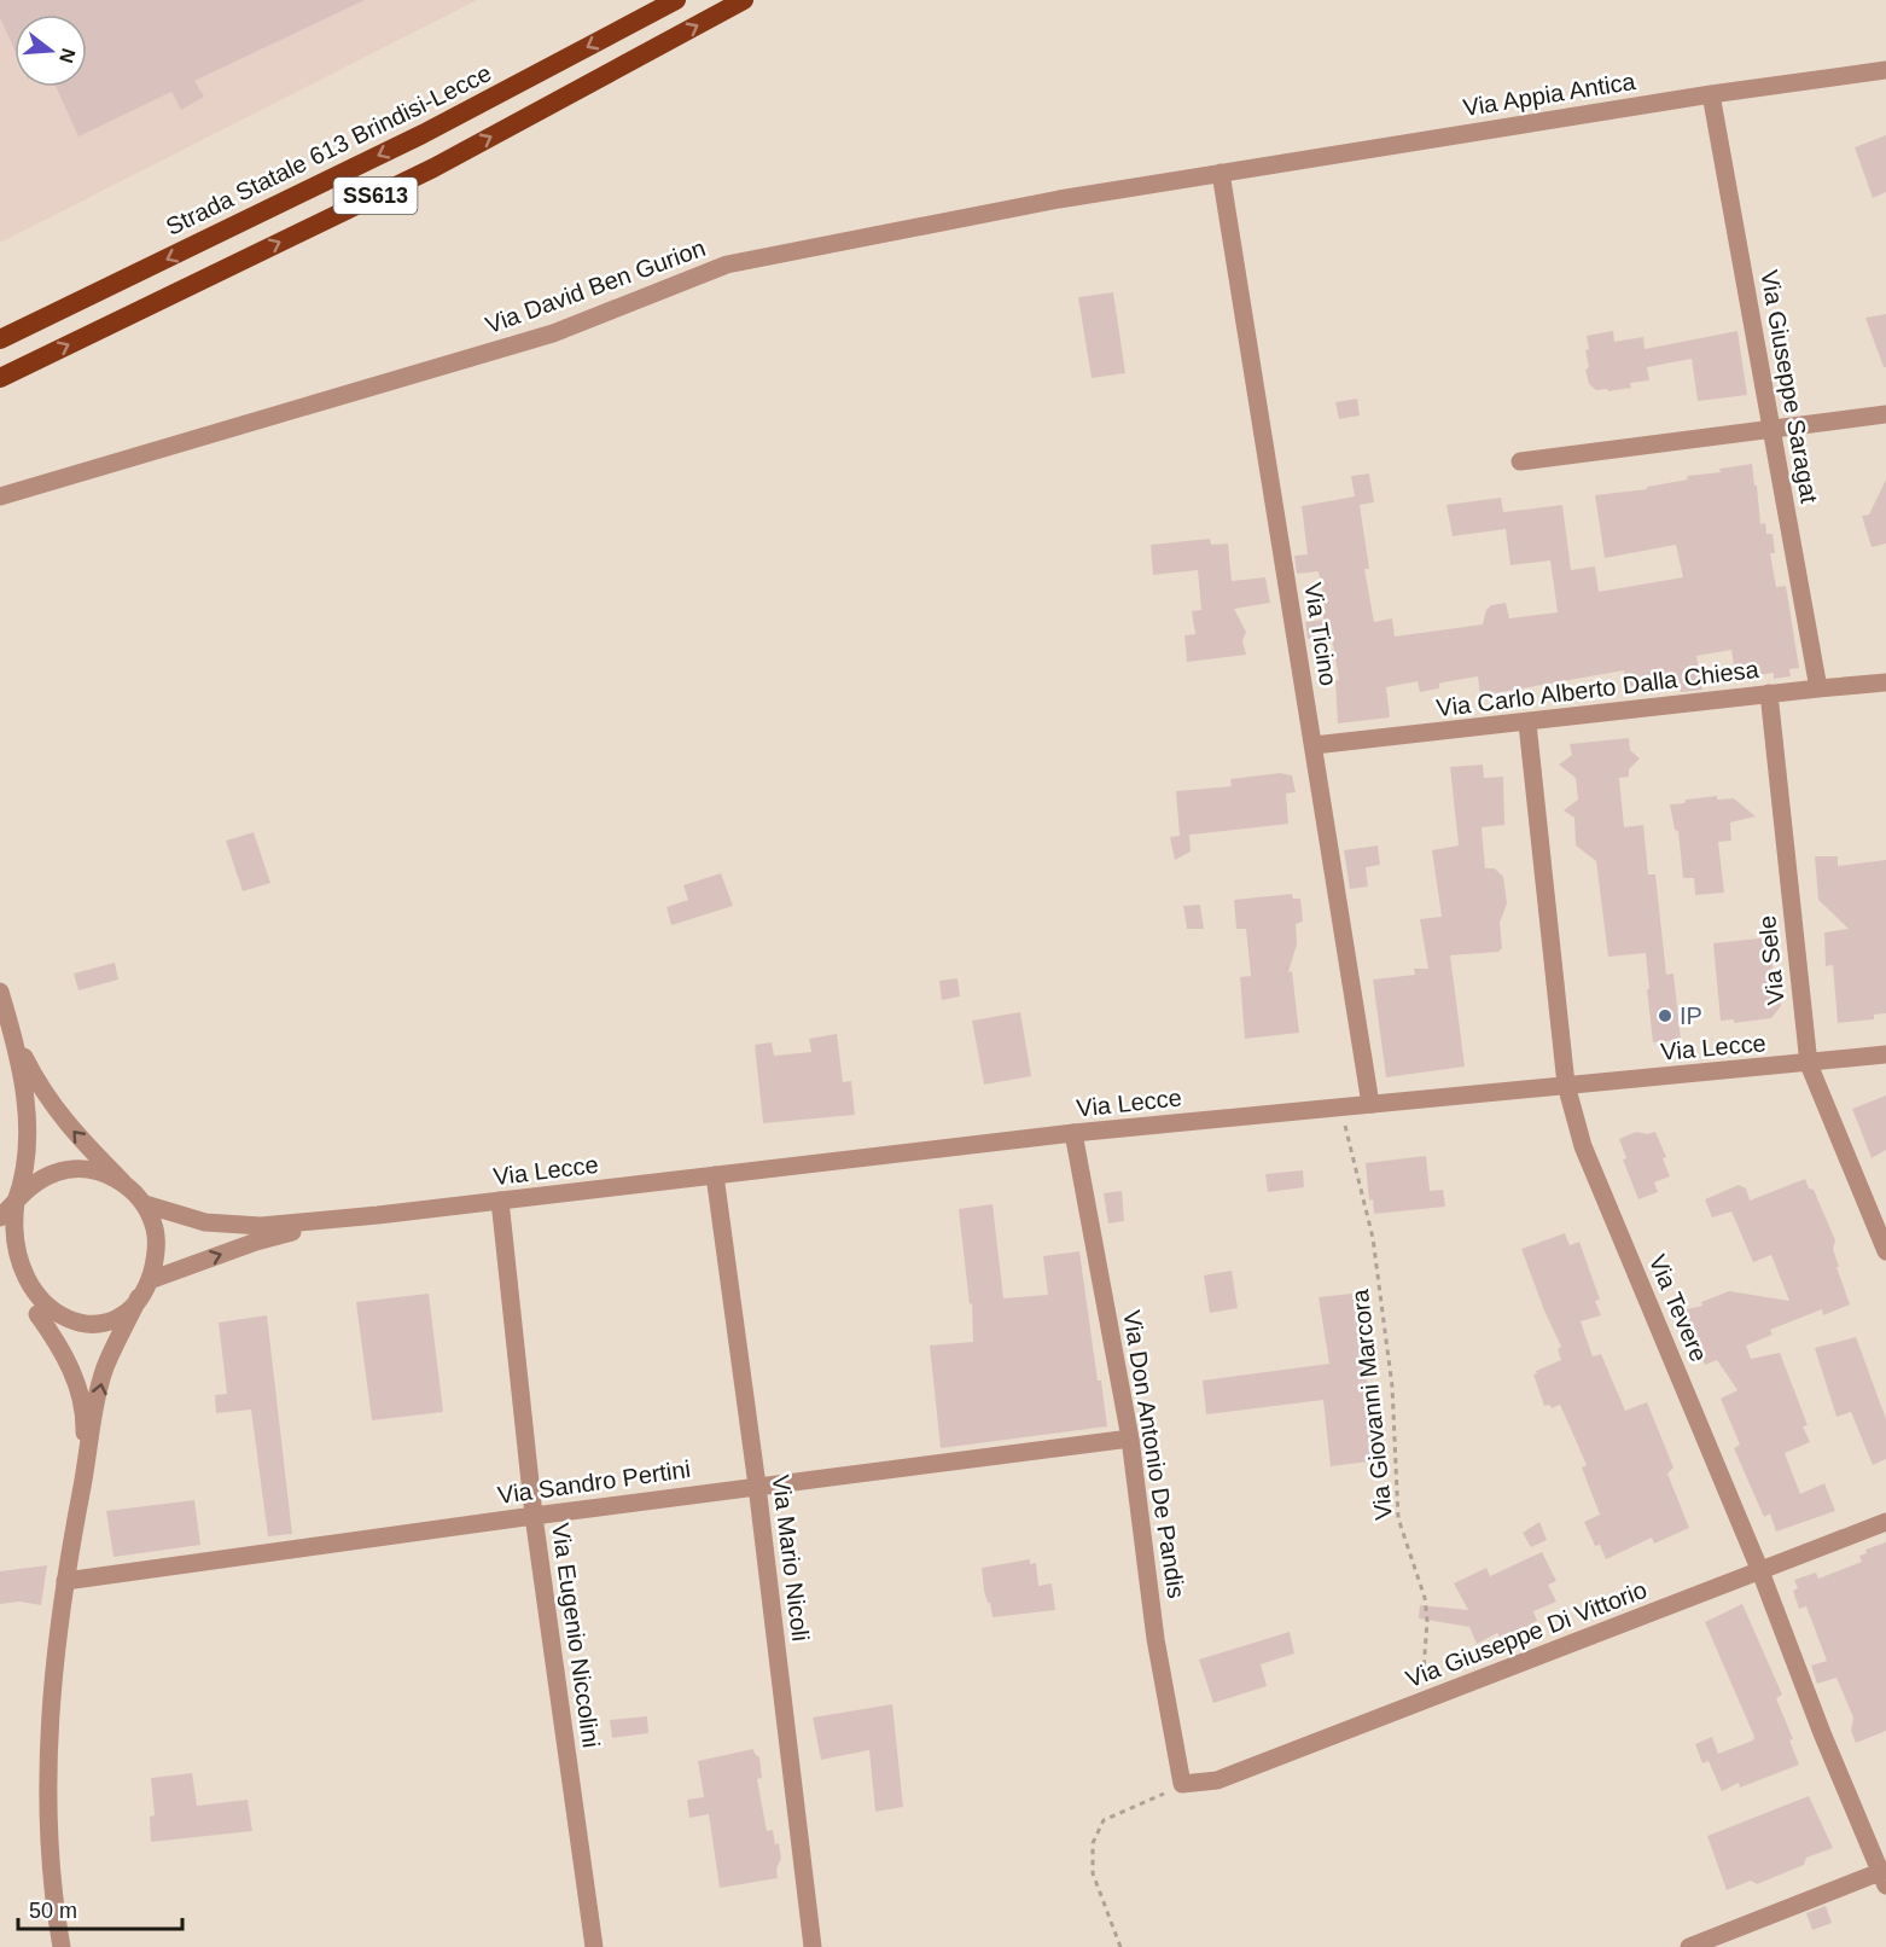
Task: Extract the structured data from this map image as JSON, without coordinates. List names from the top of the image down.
{
  "streets": {
    "highway": ["Strada Statale 613 Brindisi-Lecce", "SS613"],
    "street": [
      "Via Appia Antica",
      "Via David Ben Gurion",
      "Via Giuseppe Saragat",
      "Via Ticino",
      "Via Carlo Alberto Dalla Chiesa",
      "Via Sele",
      "Via Lecce",
      "Via Tevere",
      "Via Don Antonio De Pandis",
      "Via Sandro Pertini",
      "Via Mario Nicoli",
      "Via Giuseppe Di Vittorio",
      "Via Eugenio Niccolini"
    ],
    "path": ["Via Giovanni Marcora"]
  },
  "crossings": [
    ["Via Appia Antica", "Via David Ben Gurion"],
    ["Via Appia Antica", "Via Giuseppe Saragat"],
    ["Via Appia Antica", "Via Ticino"],
    ["Via David Ben Gurion", "Via Ticino"],
    ["Via Giuseppe Saragat", "Via Carlo Alberto Dalla Chiesa"],
    ["Via Ticino", "Via Carlo Alberto Dalla Chiesa"],
    ["Via Ticino", "Via Lecce"],
    ["Via Carlo Alberto Dalla Chiesa", "Via Sele"],
    ["Via Carlo Alberto Dalla Chiesa", "Via Tevere"],
    ["Via Sele", "Via Lecce"],
    ["Via Lecce", "Via Tevere"],
    ["Via Lecce", "Via Giovanni Marcora"],
    ["Via Lecce", "Via Don Antonio De Pandis"],
    ["Via Lecce", "Via Mario Nicoli"],
    ["Via Lecce", "Via Eugenio Niccolini"],
    ["Via Tevere", "Via Giuseppe Di Vittorio"],
    ["Via Giovanni Marcora", "Via Giuseppe Di Vittorio"],
    ["Via Don Antonio De Pandis", "Via Sandro Pertini"],
    ["Via Don Antonio De Pandis", "Via Giuseppe Di Vittorio"],
    ["Via Sandro Pertini", "Via Mario Nicoli"],
    ["Via Sandro Pertini", "Via Eugenio Niccolini"]
  ],
  "places": ["IP"],
  "scale_bar": "50 m",
  "north": "right"
}
